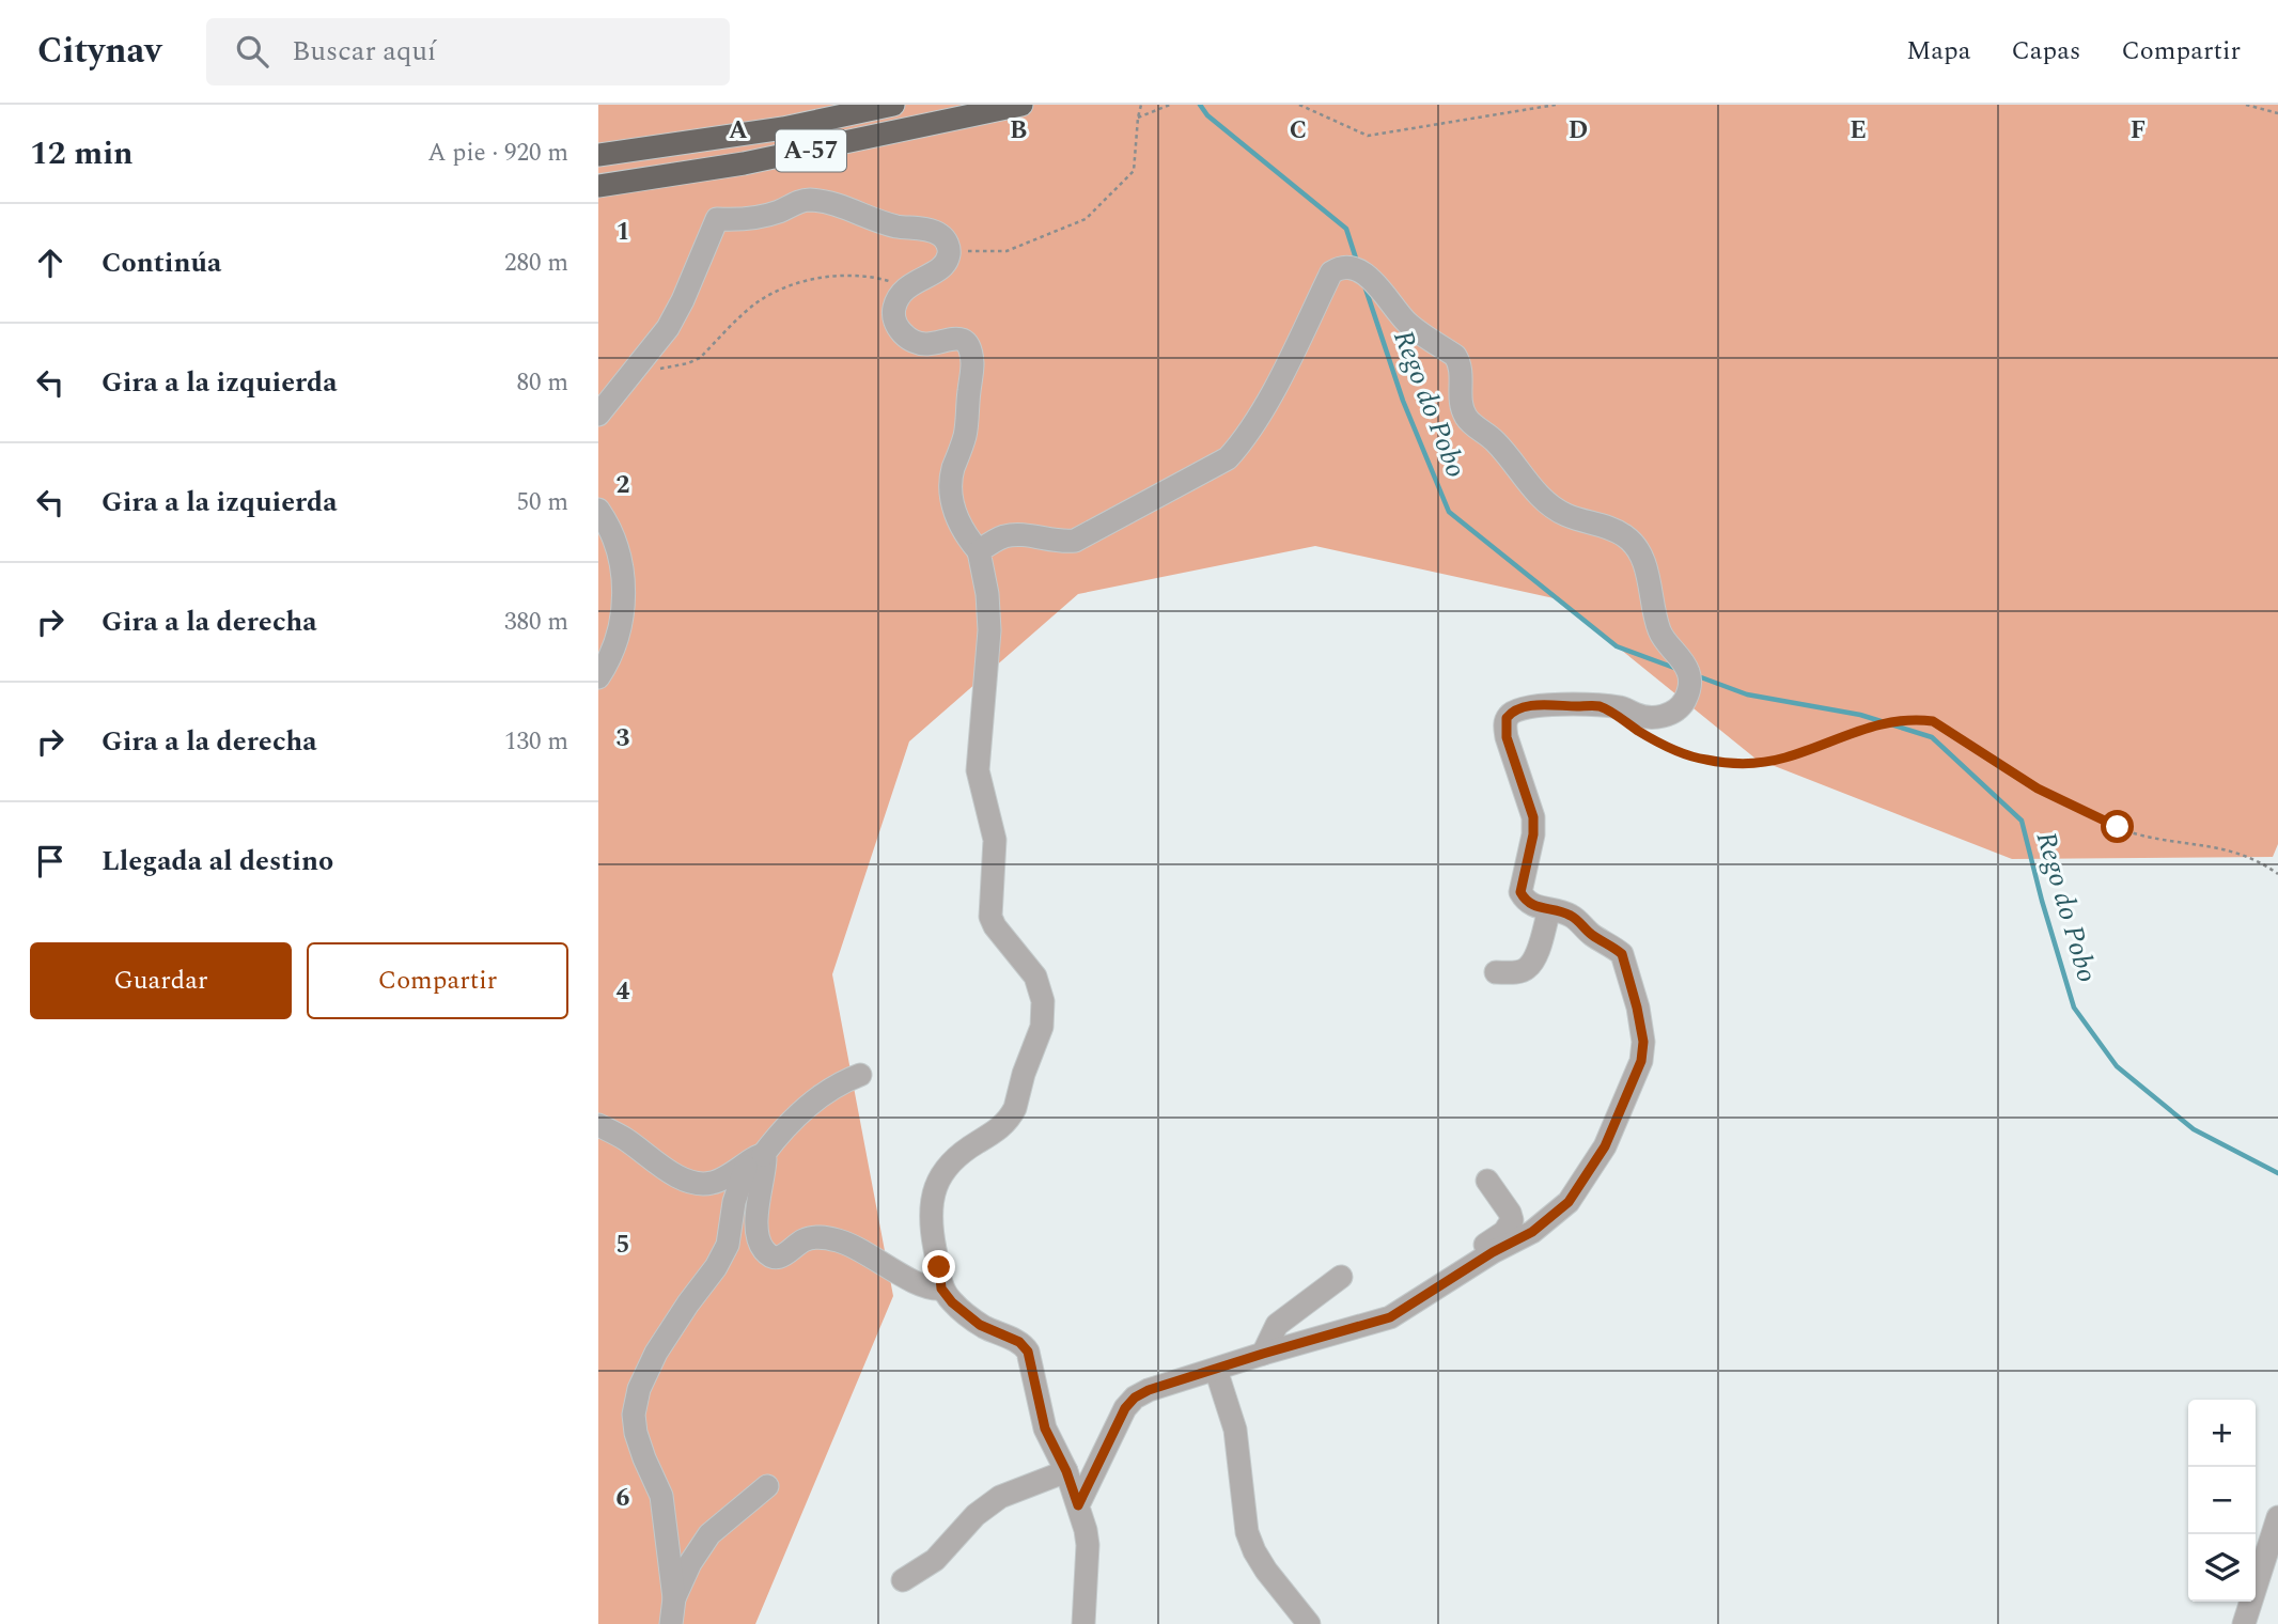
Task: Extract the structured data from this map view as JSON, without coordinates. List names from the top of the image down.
{
  "streets": {
    "highway": ["A-57"]
  },
  "water": ["Rego do Pobo"],
  "page": {
    "header": "Citynav",
    "search": "Buscar aquí",
    "nav": ["Mapa", "Capas", "Compartir"],
    "heading": ["12 min", "A pie · 920 m"],
    "list": [
      ["Continúa", "280 m"],
      ["Gira a la izquierda", "80 m"],
      ["Gira a la izquierda", "50 m"],
      ["Gira a la derecha", "380 m"],
      ["Gira a la derecha", "130 m"],
      "Llegada al destino"
    ],
    "buttons": ["Guardar", "Compartir"],
    "map_buttons": ["+", "−"]
  },
  "grid": {
    "columns": [
      "A",
      "B",
      "C",
      "D",
      "E",
      "F"
    ],
    "rows": [
      "1",
      "2",
      "3",
      "4",
      "5",
      "6"
    ]
  }
}
